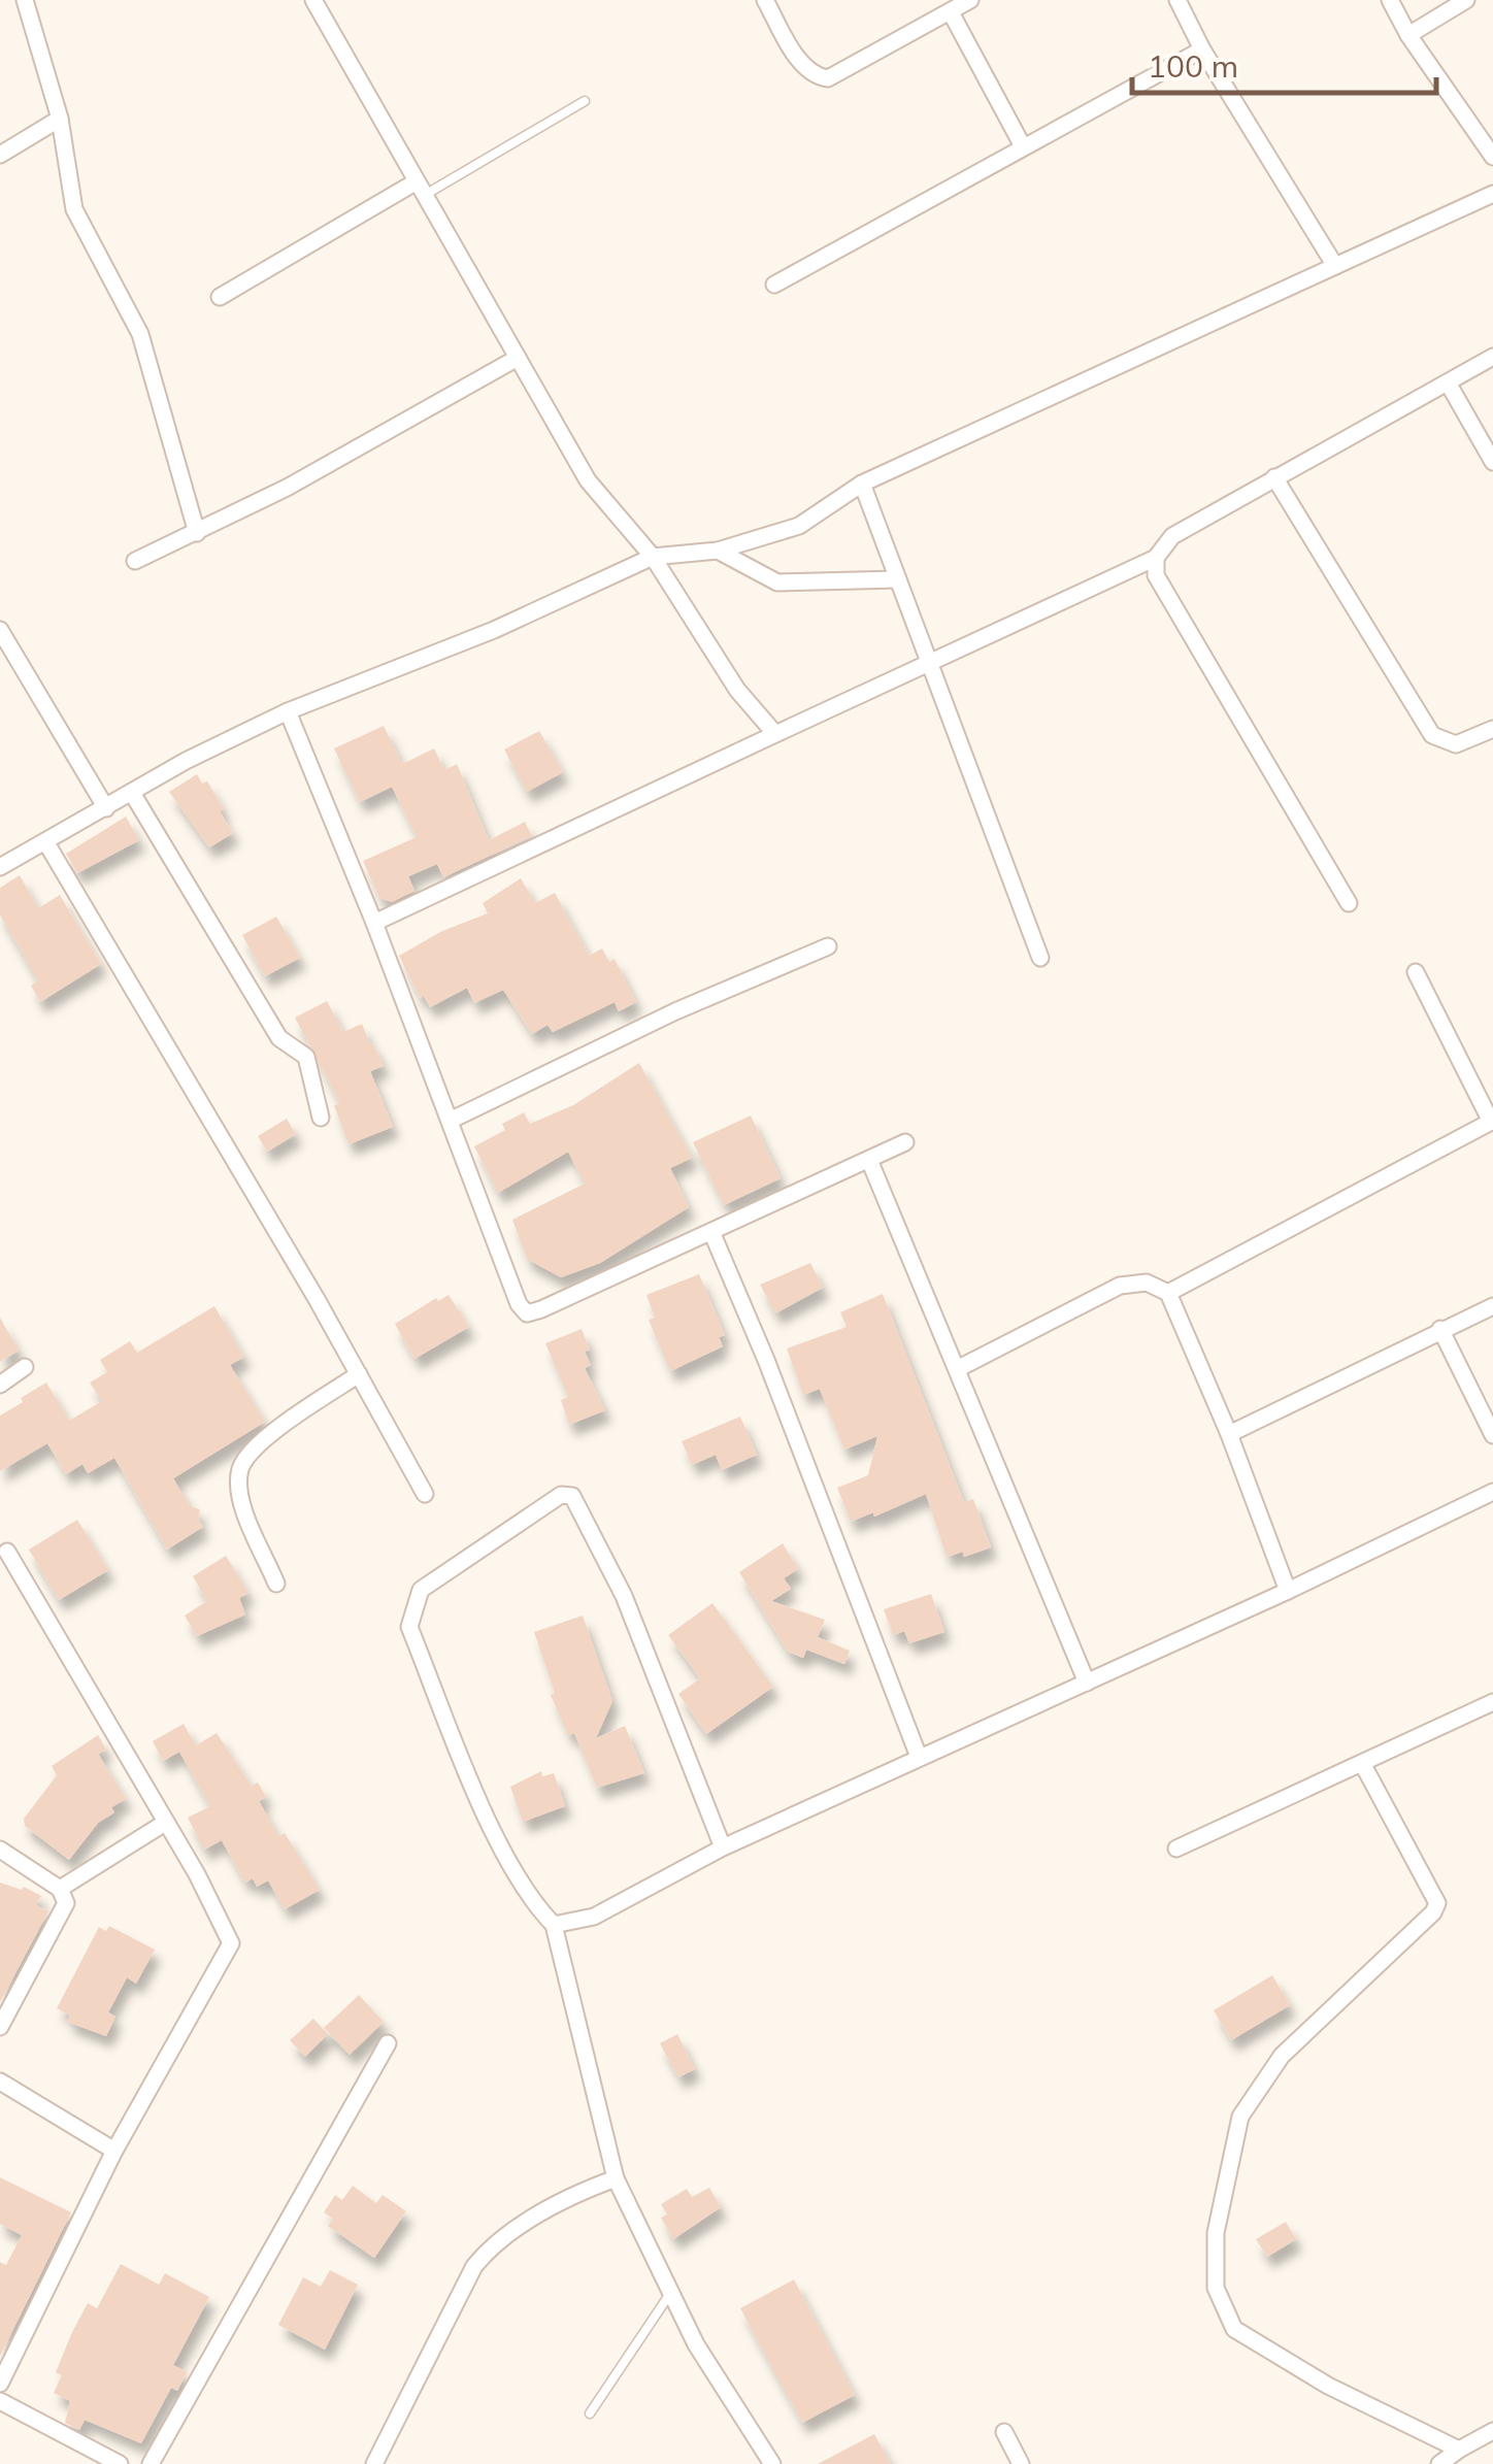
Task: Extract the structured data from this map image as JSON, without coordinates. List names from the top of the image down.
{
  "scale_bar": "100 m"
}
